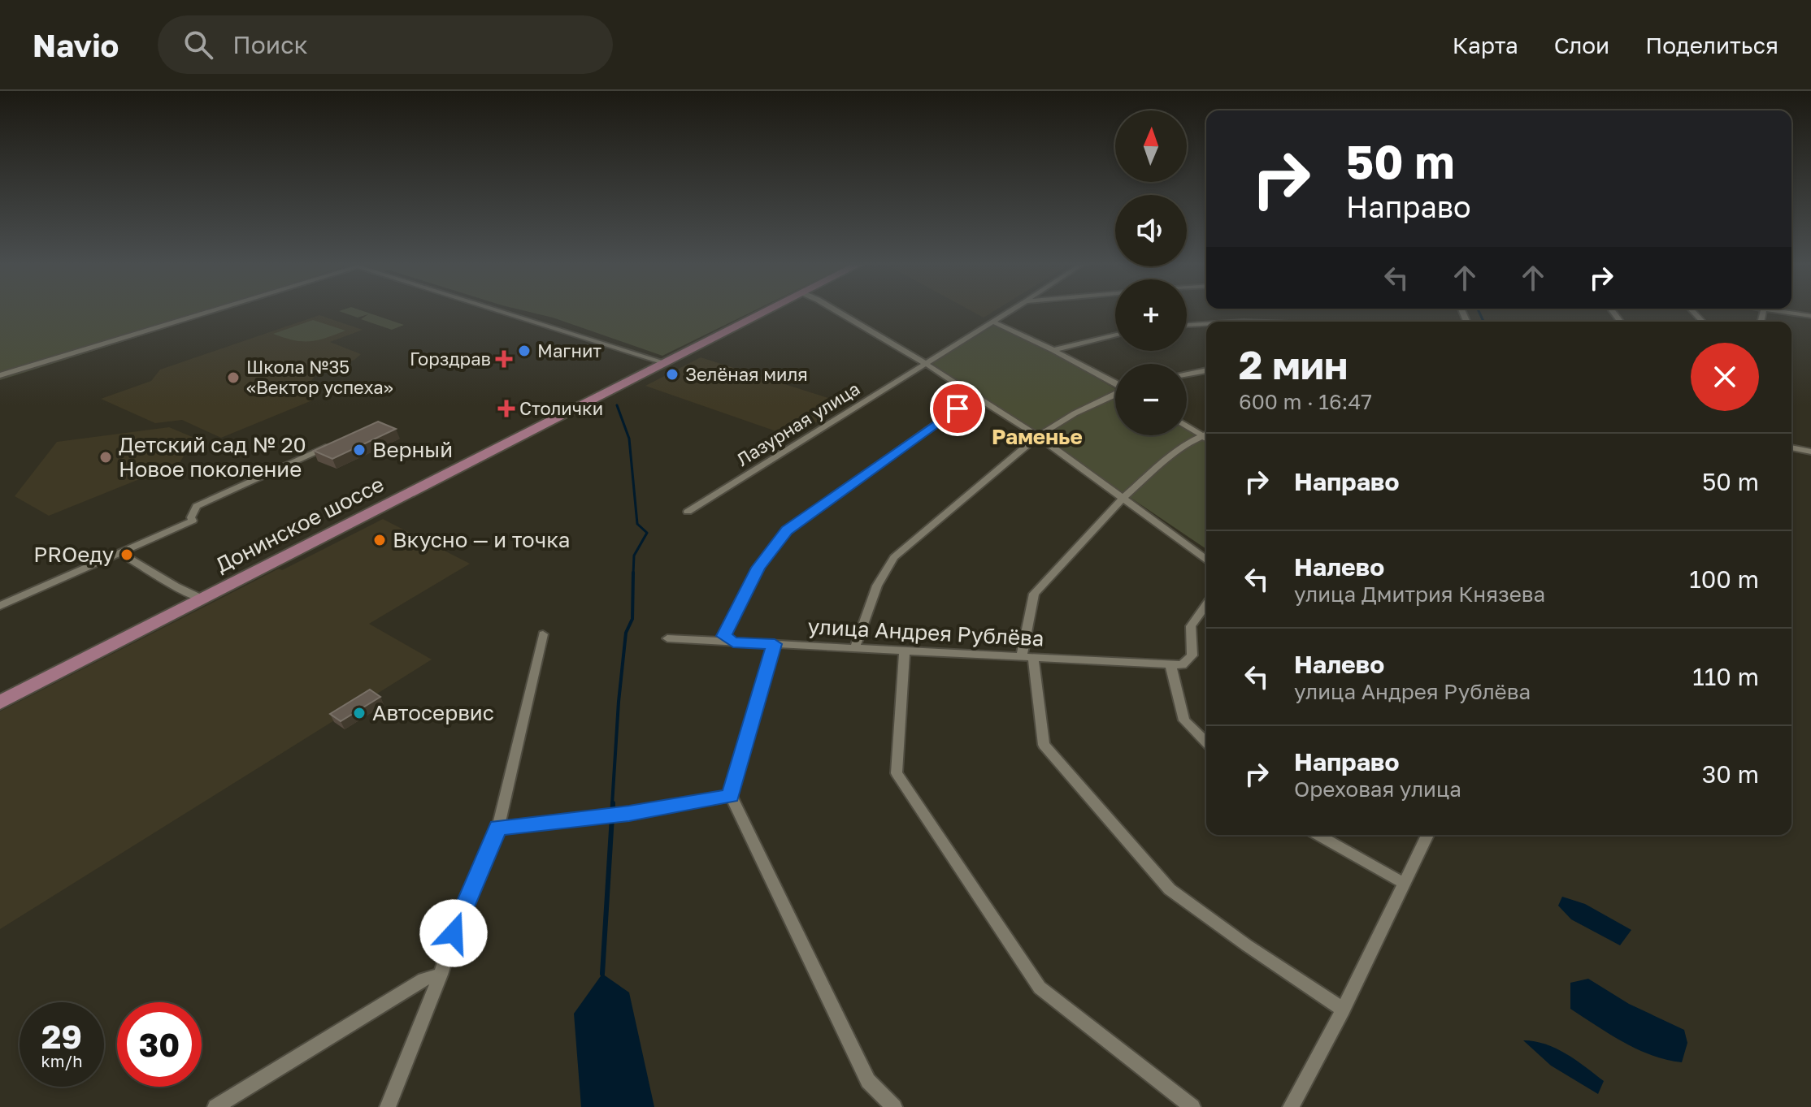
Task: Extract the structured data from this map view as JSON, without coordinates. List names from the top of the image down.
{
  "streets": {
    "main road": ["Донинское шоссе"],
    "street": ["Лазурная улица", "улица Андрея Рублёва"]
  },
  "districts": ["Раменье"],
  "places": {
    "other": [
      "Магнит",
      "Зелёная миля",
      "Школа №35 «Вектор успеха»",
      "Верный",
      "Детский сад № 20 Новое поколение",
      "Вкусно — и точка",
      "PROеду",
      "Автосервис"
    ],
    "health": ["Горздрав", "Столички"]
  },
  "north": "top",
  "page": {
    "header": "Navio",
    "search": "Поиск",
    "nav": ["Карта", "Слои", "Поделиться"],
    "map_buttons": ["+", "−"],
    "turn": ["50 m", "Направо"],
    "heading": ["2 мин", "600 m · 16:47"],
    "list": [
      {
        "name": "Направо",
        "value": "50 m"
      },
      {
        "name": "Налево",
        "note": "улица Дмитрия Князева",
        "value": "100 m"
      },
      {
        "name": "Налево",
        "note": "улица Андрея Рублёва",
        "value": "110 m"
      },
      {
        "name": "Направо",
        "note": "Ореховая улица",
        "value": "30 m"
      }
    ],
    "speed": "29 km/h",
    "limit": "30"
  }
}
